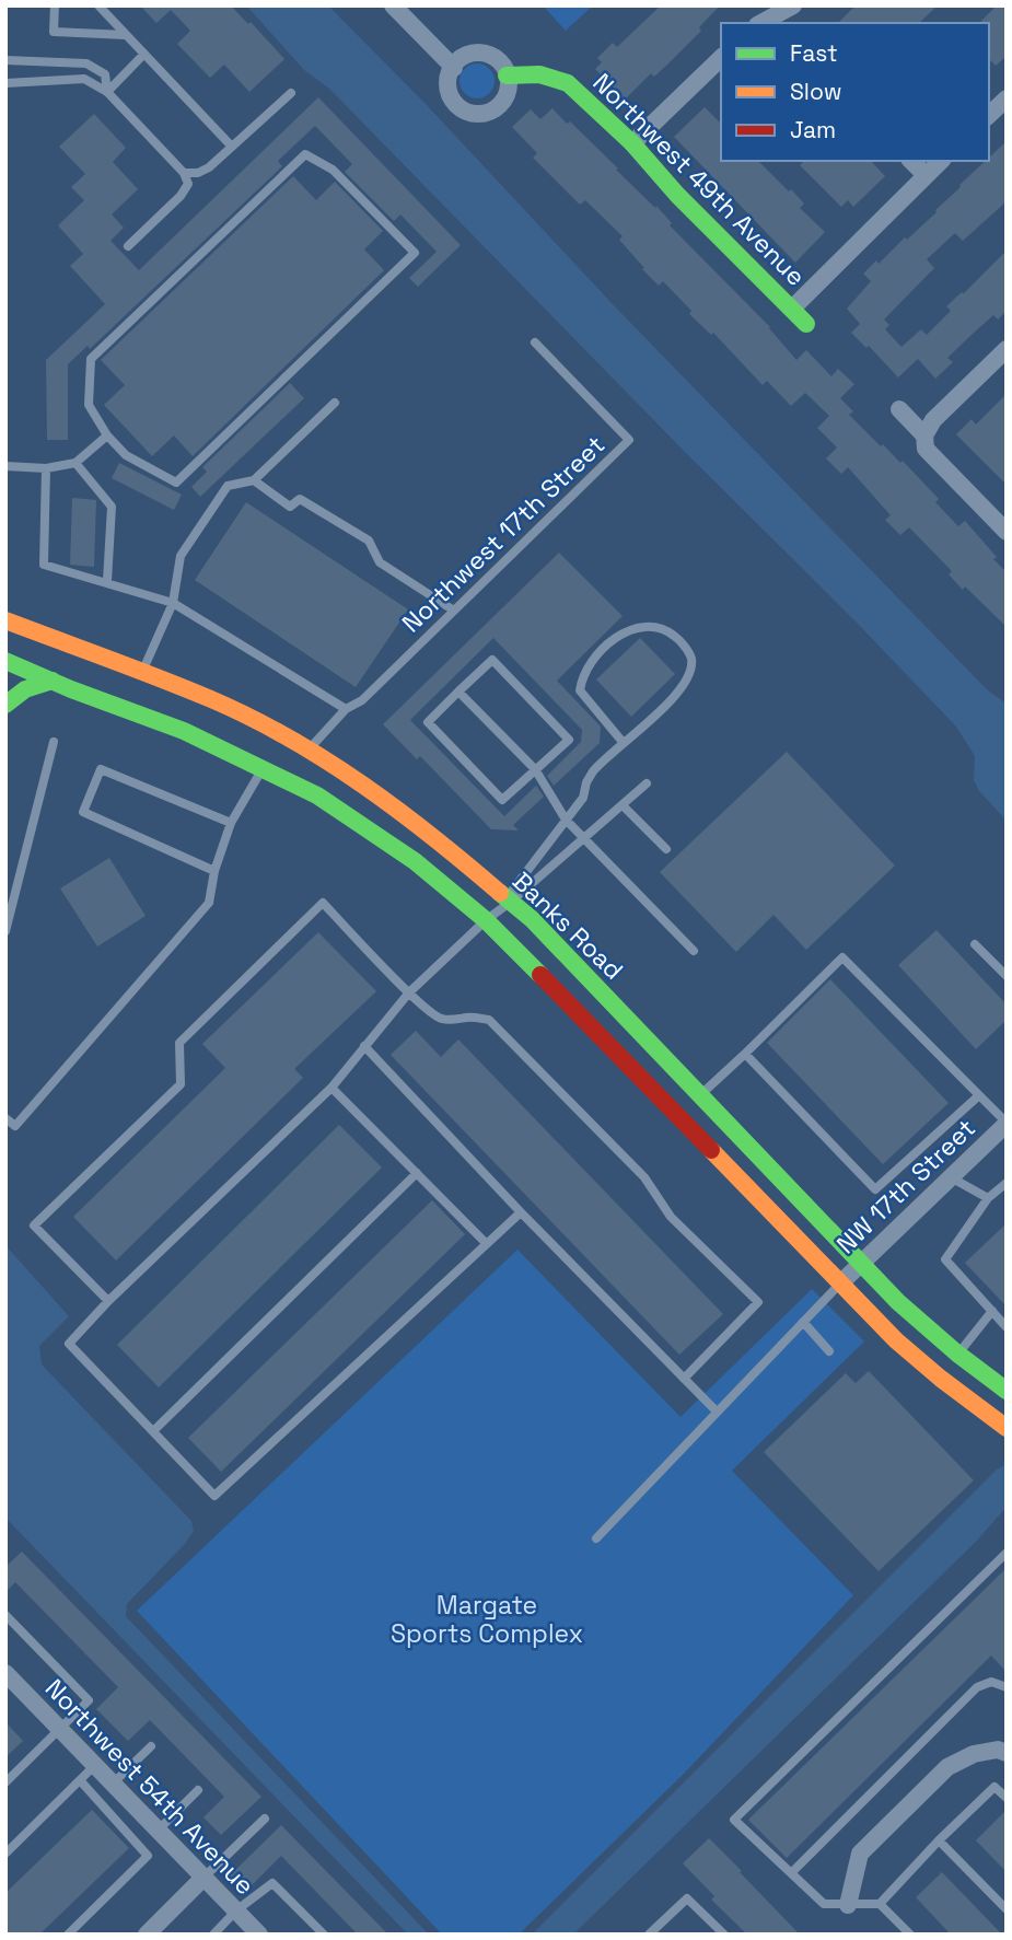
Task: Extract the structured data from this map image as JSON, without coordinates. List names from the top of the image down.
{
  "streets": {
    "street": [
      "Northwest 49th Avenue",
      "Banks Road",
      "NW 17th Street",
      "Northwest 54th Avenue"
    ],
    "lane": ["Northwest 17th Street"]
  },
  "crossings": [
    ["Northwest 17th Street", "Banks Road"],
    ["Banks Road", "NW 17th Street"]
  ],
  "parks": ["Margate Sports Complex"],
  "legend": ["Fast", "Slow", "Jam"]
}
